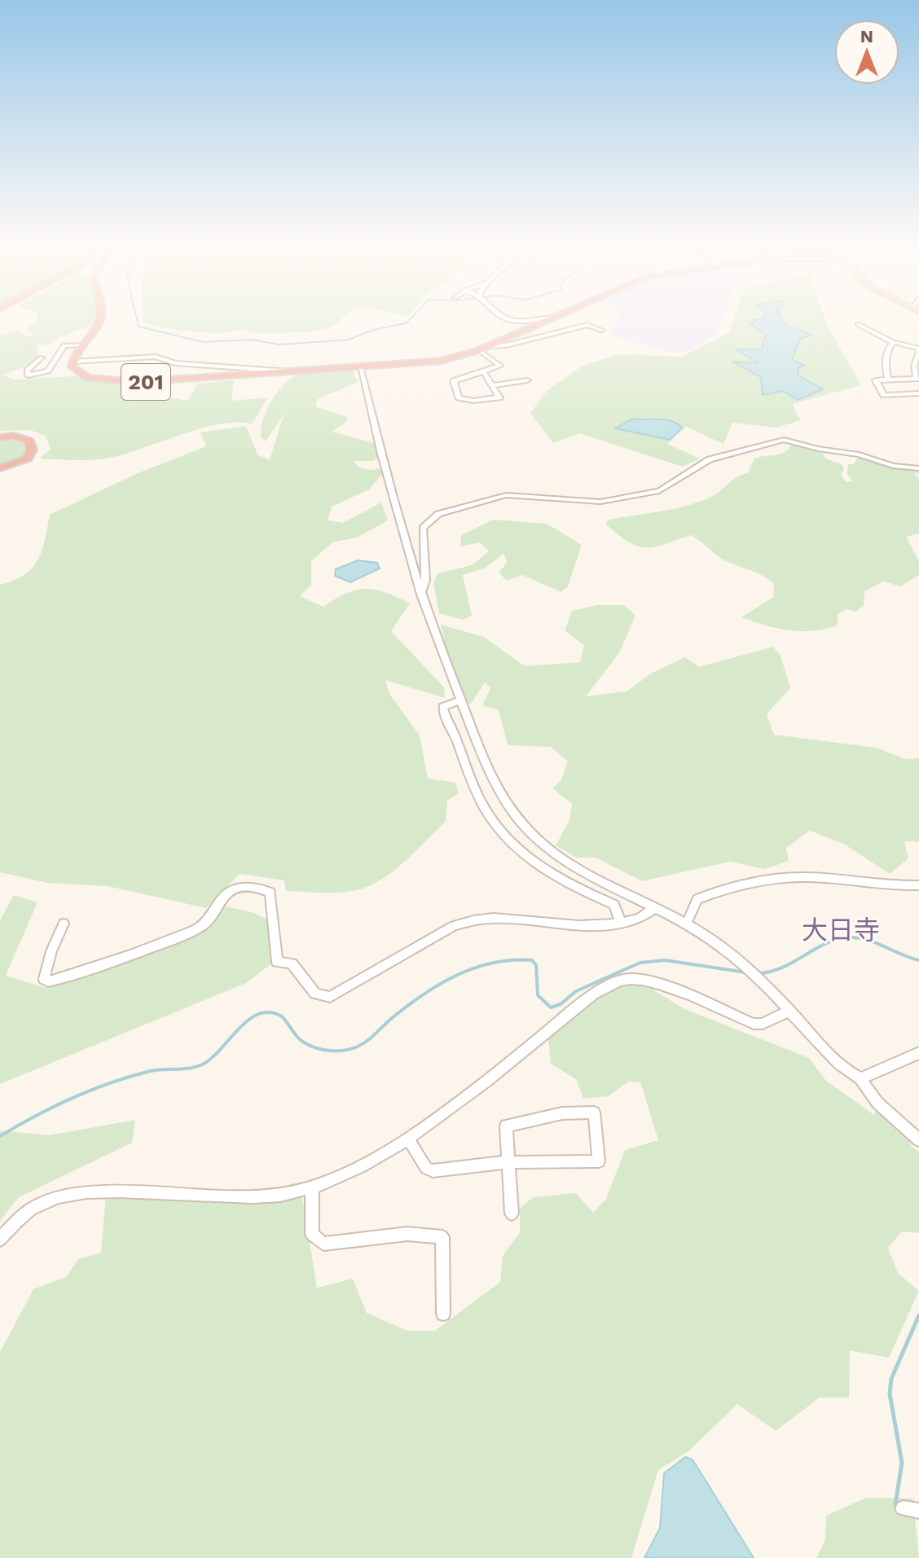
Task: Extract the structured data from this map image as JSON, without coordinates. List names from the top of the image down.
{
  "streets": {
    "highway": ["201"]
  },
  "districts": ["大日寺"],
  "north": "top"
}
